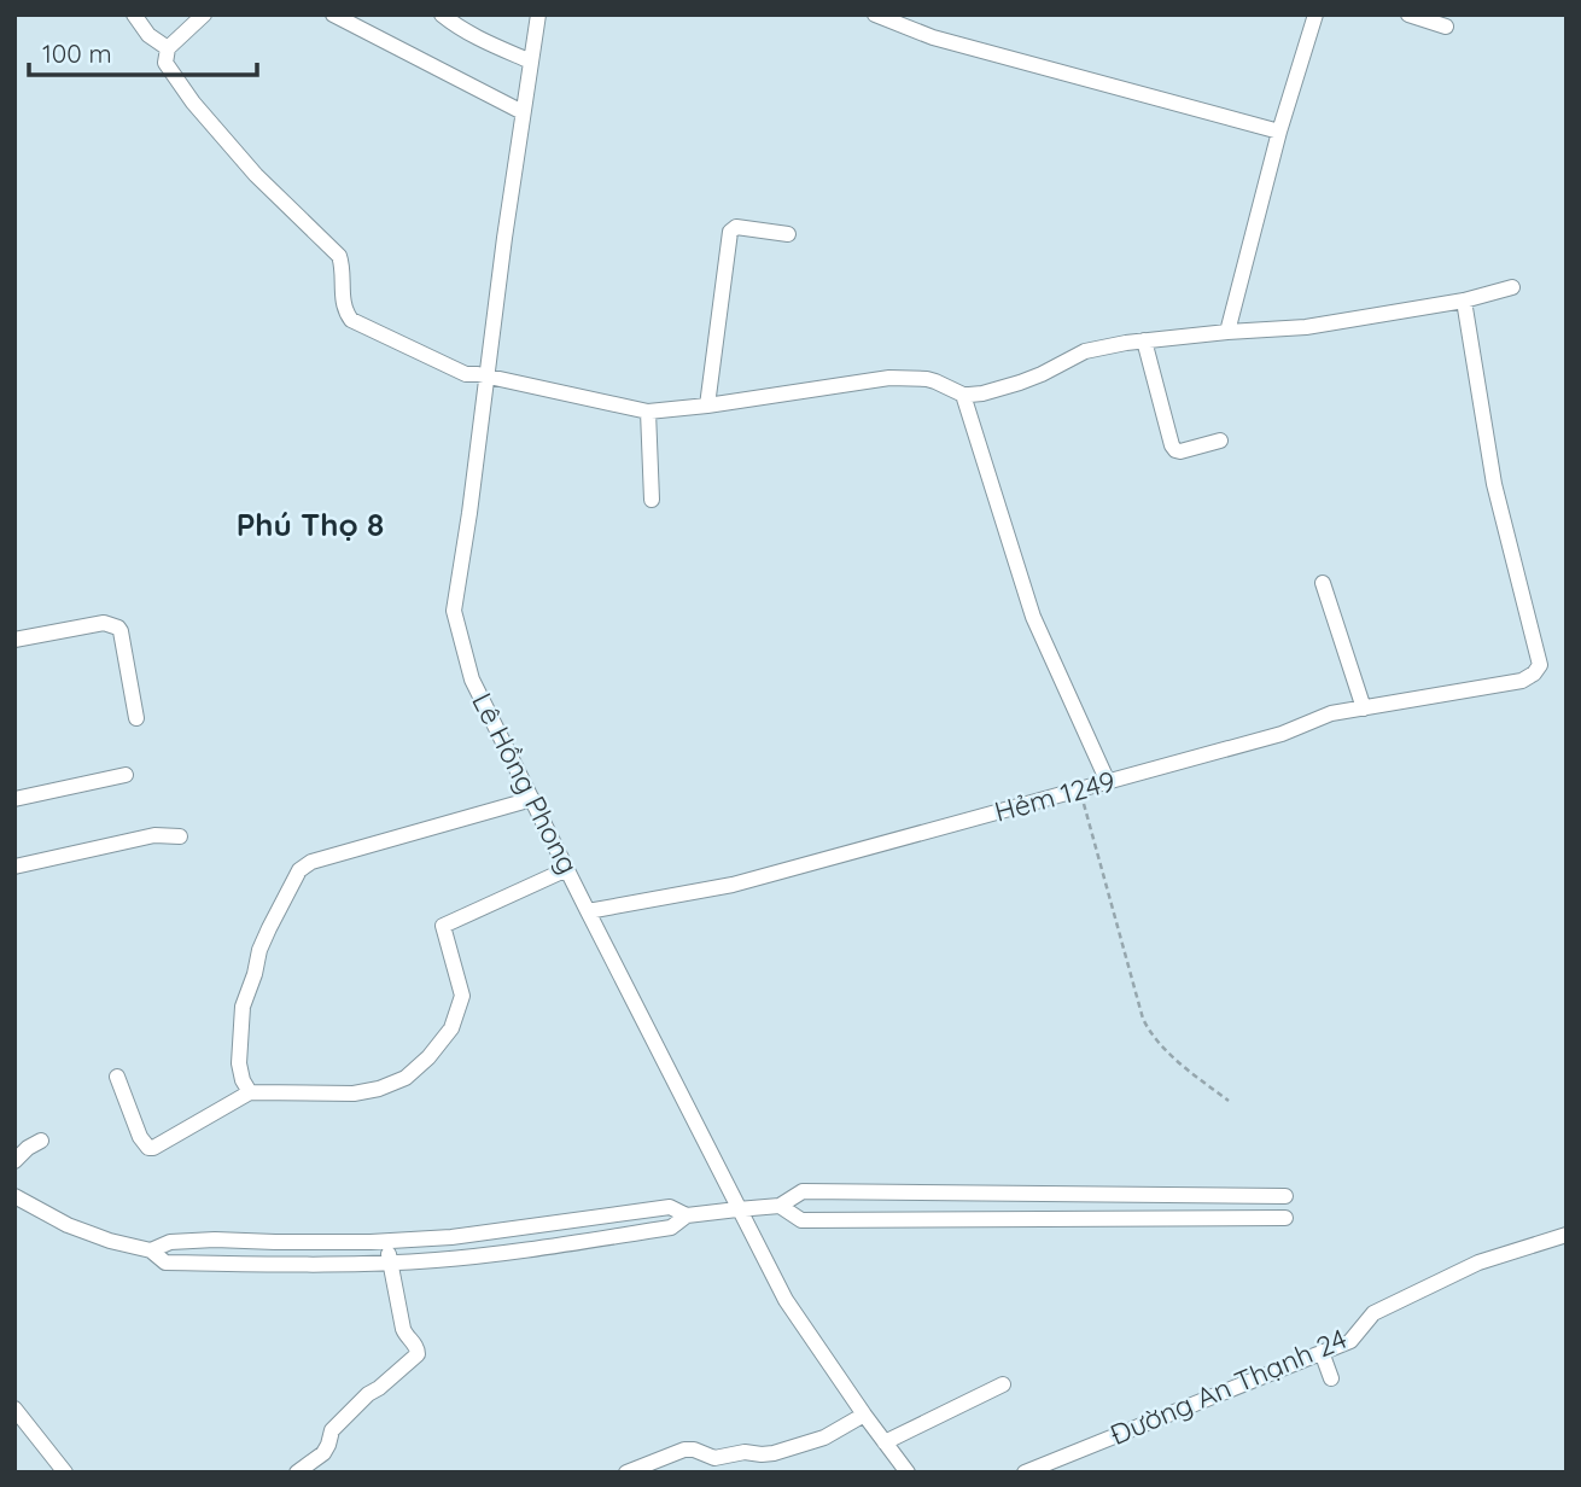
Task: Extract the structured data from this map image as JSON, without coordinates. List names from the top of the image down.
{
  "streets": {
    "street": ["Lê Hồng Phong", "Hẻm 1249", "Đường An Thạnh 24"]
  },
  "crossings": [
    ["Lê Hồng Phong", "Hẻm 1249"]
  ],
  "districts": ["Phú Thọ 8"],
  "scale_bar": "100 m"
}
